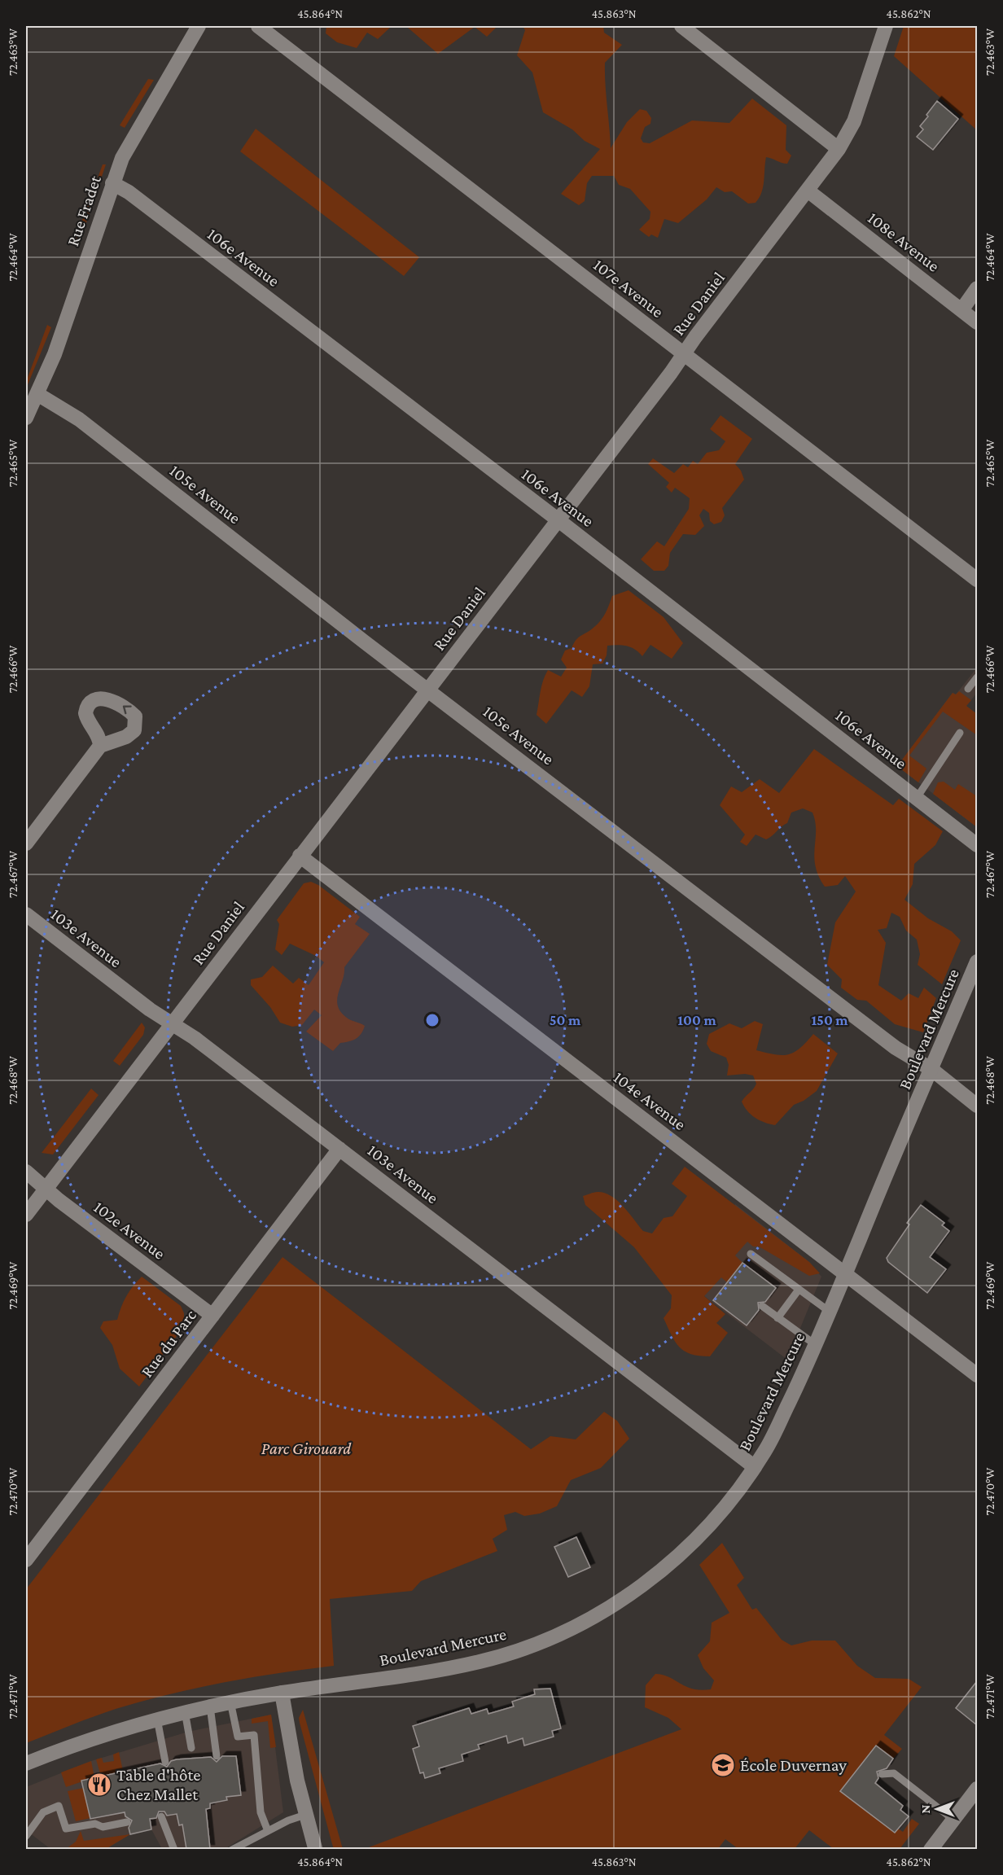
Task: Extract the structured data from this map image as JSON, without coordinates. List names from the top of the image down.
{
  "streets": {
    "street": [
      "Rue Fradet",
      "108e Avenue",
      "106e Avenue",
      "107e Avenue",
      "Rue Daniel",
      "105e Avenue",
      "103e Avenue",
      "Boulevard Mercure",
      "104e Avenue",
      "102e Avenue",
      "Rue du Parc"
    ]
  },
  "crossings": [
    ["Rue Fradet", "106e Avenue"],
    ["Rue Fradet", "105e Avenue"],
    ["108e Avenue", "Rue Daniel"],
    ["106e Avenue", "Rue Daniel"],
    ["107e Avenue", "Rue Daniel"],
    ["Rue Daniel", "105e Avenue"],
    ["Rue Daniel", "103e Avenue"],
    ["Rue Daniel", "104e Avenue"],
    ["Rue Daniel", "102e Avenue"],
    ["105e Avenue", "Boulevard Mercure"],
    ["103e Avenue", "Boulevard Mercure"],
    ["103e Avenue", "Rue du Parc"],
    ["Boulevard Mercure", "104e Avenue"],
    ["102e Avenue", "Rue du Parc"]
  ],
  "parks": ["Parc Girouard"],
  "places": {
    "school or university": ["École Duvernay"],
    "restaurant": ["Table d'hôte Chez Mallet"]
  },
  "north": "left",
  "coordinates": [
    "45.864°N",
    "45.863°N",
    "45.862°N",
    "72.463°W",
    "72.464°W",
    "72.465°W",
    "72.466°W",
    "72.467°W",
    "72.468°W",
    "72.469°W",
    "72.470°W",
    "72.471°W"
  ],
  "rings": ["50 m", "100 m", "150 m"]
}
